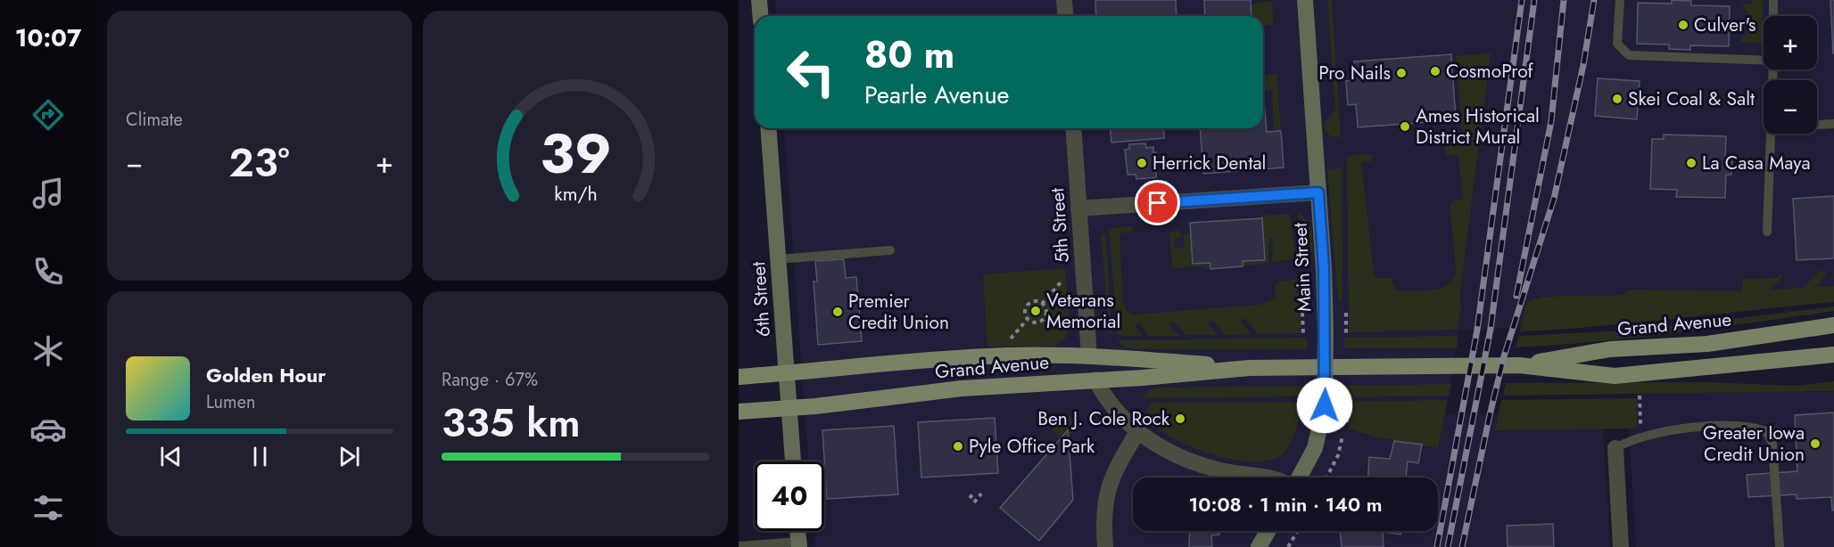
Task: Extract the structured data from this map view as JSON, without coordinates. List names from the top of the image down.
{
  "streets": {
    "main road": ["Grand Avenue"],
    "street": ["5th Street", "Main Street", "6th Street"]
  },
  "crossings": [
    ["5th Street", "Grand Avenue"],
    ["6th Street", "Grand Avenue"]
  ],
  "places": [
    "Culver's",
    "CosmoProf",
    "Pro Nails",
    "Skei Coal & Salt",
    "Ames Historical District Mural",
    "Herrick Dental",
    "La Casa Maya",
    "Veterans Memorial",
    "Premier Credit Union",
    "Ben J. Cole Rock",
    "Greater Iowa Credit Union",
    "Pyle Office Park"
  ],
  "page": {
    "tabs": "10:07",
    "tile": [
      "Climate",
      ["Range · 67%", "335 km"]
    ],
    "map_buttons": ["+", "−"],
    "turn": ["80 m", "Pearle Avenue"],
    "heat": ["−", "23°", "+"],
    "song": ["Golden Hour", "Lumen"],
    "limit": "40",
    "trip": "10:08 · 1 min · 140 m",
    "gauge": ["39", "km/h"]
  }
}
